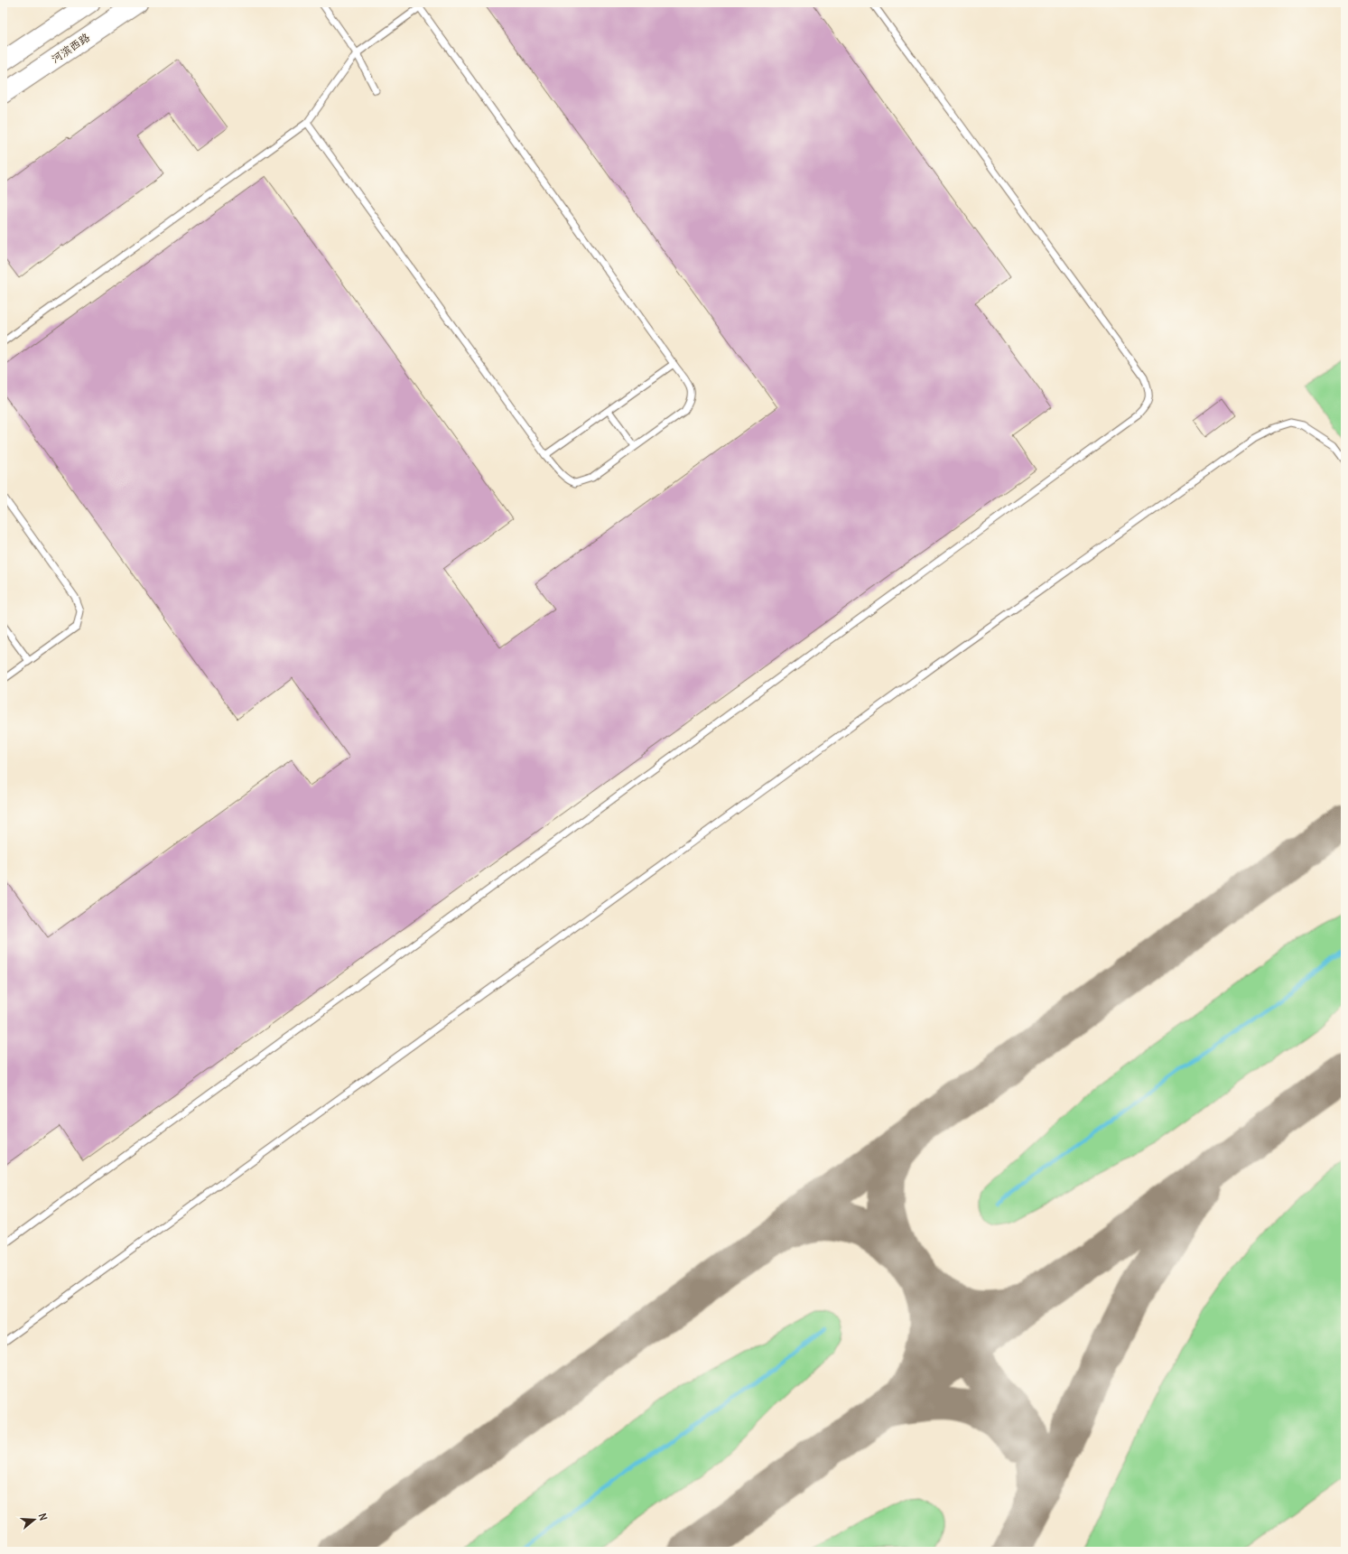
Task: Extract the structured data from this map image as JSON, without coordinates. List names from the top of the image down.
{
  "streets": {
    "street": ["河滨西路"]
  },
  "north": "right"
}
